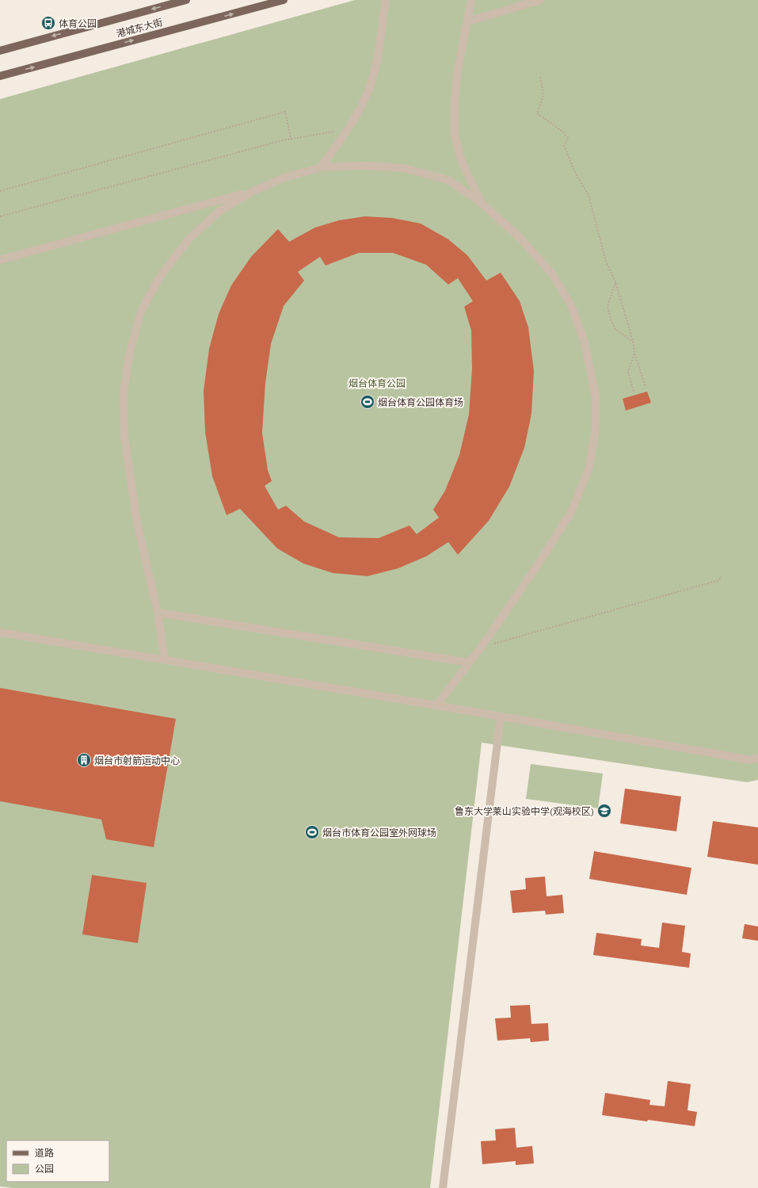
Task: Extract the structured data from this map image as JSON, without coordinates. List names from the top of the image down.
{
  "streets": {
    "main road": ["港城东大街"]
  },
  "parks": ["烟台体育公园"],
  "places": {
    "bus stop": ["体育公园"],
    "sports": ["烟台体育公园体育场", "烟台市体育公园室外网球场"],
    "building": ["烟台市射箭运动中心"],
    "school or university": ["鲁东大学莱山实验中学(观海校区)"]
  },
  "legend": ["道路", "公园"]
}
